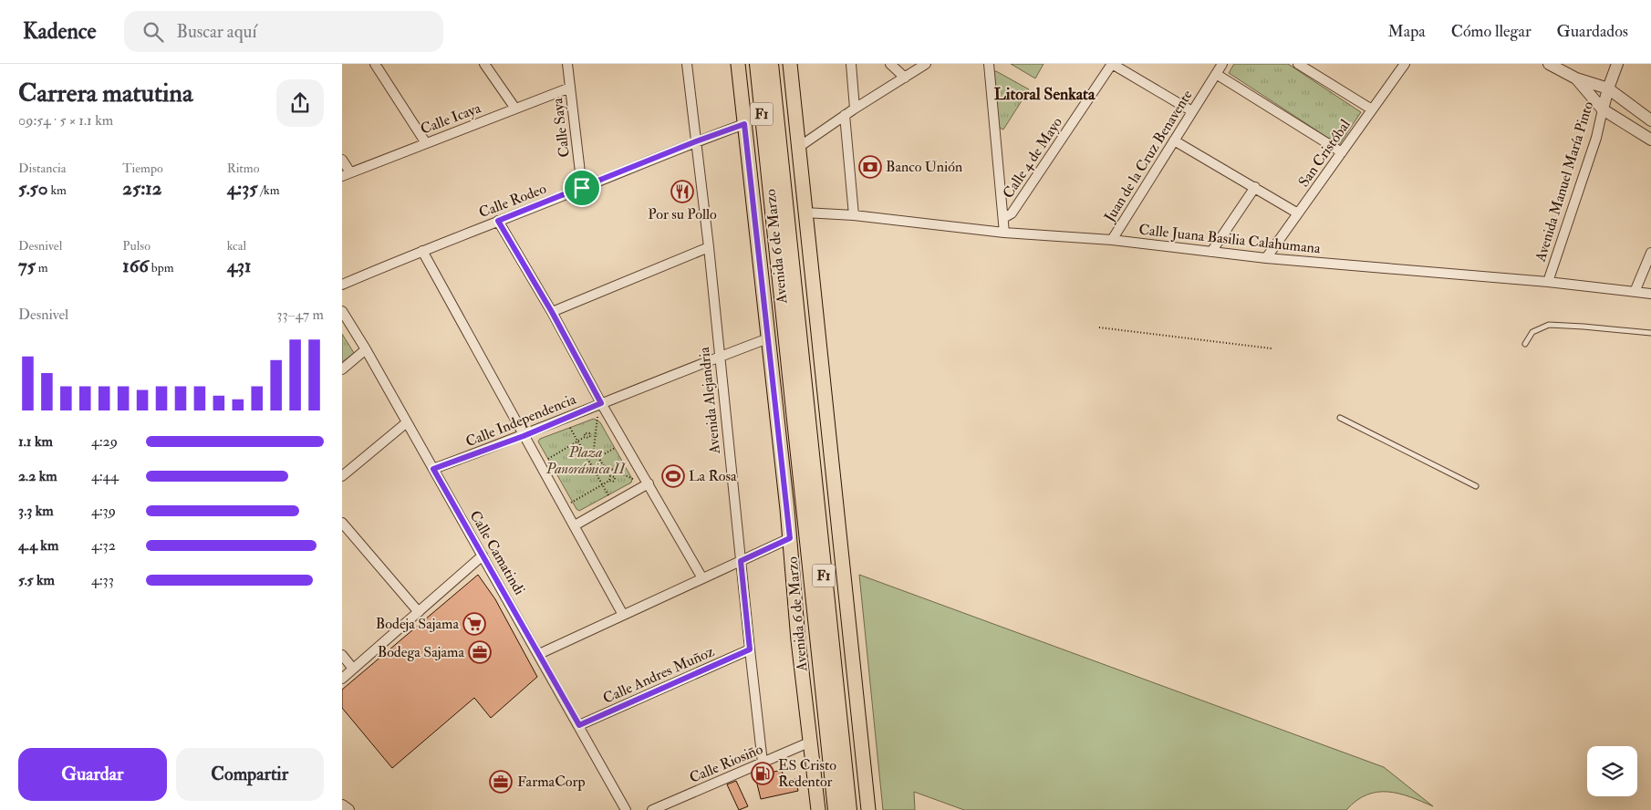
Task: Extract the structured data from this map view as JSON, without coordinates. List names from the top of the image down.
{
  "streets": {
    "highway": ["F1", "Avenida 6 de Marzo"],
    "street": [
      "Calle Icaya",
      "Calle Saya",
      "San Cristóbal",
      "Juan de la Cruz Benavente",
      "Calle 4 de Mayo",
      "Avenida Manuel María Pinto",
      "Calle Rodeo",
      "Calle Juana Basilia Calahumana",
      "Avenida Alejandria",
      "Calle Independencia",
      "Calle Camatindi",
      "Calle Andres Muñoz",
      "Calle Riosiño"
    ]
  },
  "crossings": [
    ["Calle Icaya", "Calle Saya"],
    ["Calle Saya", "Calle Rodeo"],
    ["San Cristóbal", "Calle Juana Basilia Calahumana"],
    ["Juan de la Cruz Benavente", "Calle Juana Basilia Calahumana"],
    ["Avenida Manuel María Pinto", "Calle Juana Basilia Calahumana"],
    ["Calle Rodeo", "Avenida 6 de Marzo"],
    ["Calle Rodeo", "Avenida Alejandria"],
    ["Avenida 6 de Marzo", "Calle Independencia"],
    ["Avenida 6 de Marzo", "Calle Riosiño"],
    ["Avenida Alejandria", "Calle Independencia"],
    ["Avenida Alejandria", "Calle Andres Muñoz"],
    ["Avenida Alejandria", "Calle Riosiño"],
    ["Calle Independencia", "Calle Camatindi"],
    ["Calle Camatindi", "Calle Andres Muñoz"]
  ],
  "districts": ["Litoral Senkata"],
  "parks": ["Plaza Panorámica II"],
  "places": {
    "bank": ["Banco Unión"],
    "restaurant": ["Por su Pollo"],
    "sports": ["La Rosa"],
    "supermarket": ["Bodeja Sajama"],
    "office": ["Bodega Sajama", "FarmaCorp"],
    "fuel station": ["ES Cristo Redentor"]
  },
  "page": {
    "header": "Kadence",
    "search": "Buscar aquí",
    "nav": ["Mapa", "Cómo llegar", "Guardados"],
    "heading": ["Carrera matutina", "09:54 · 5 × 1.1 km"],
    "stats": [
      ["Distancia", "5.50 km"],
      ["Tiempo", "25:12"],
      ["Ritmo", "4:35 /km"],
      ["Desnivel", "75 m"],
      ["Pulso", "166 bpm"],
      ["kcal", "431"]
    ],
    "chart": ["Desnivel", "33–47 m"],
    "list": [
      {
        "name": "1.1 km",
        "note": "4:29"
      },
      {
        "name": "2.2 km",
        "note": "4:44"
      },
      {
        "name": "3.3 km",
        "note": "4:39"
      },
      {
        "name": "4.4 km",
        "note": "4:32"
      },
      {
        "name": "5.5 km",
        "note": "4:33"
      }
    ],
    "buttons": ["Guardar", "Compartir"]
  }
}
